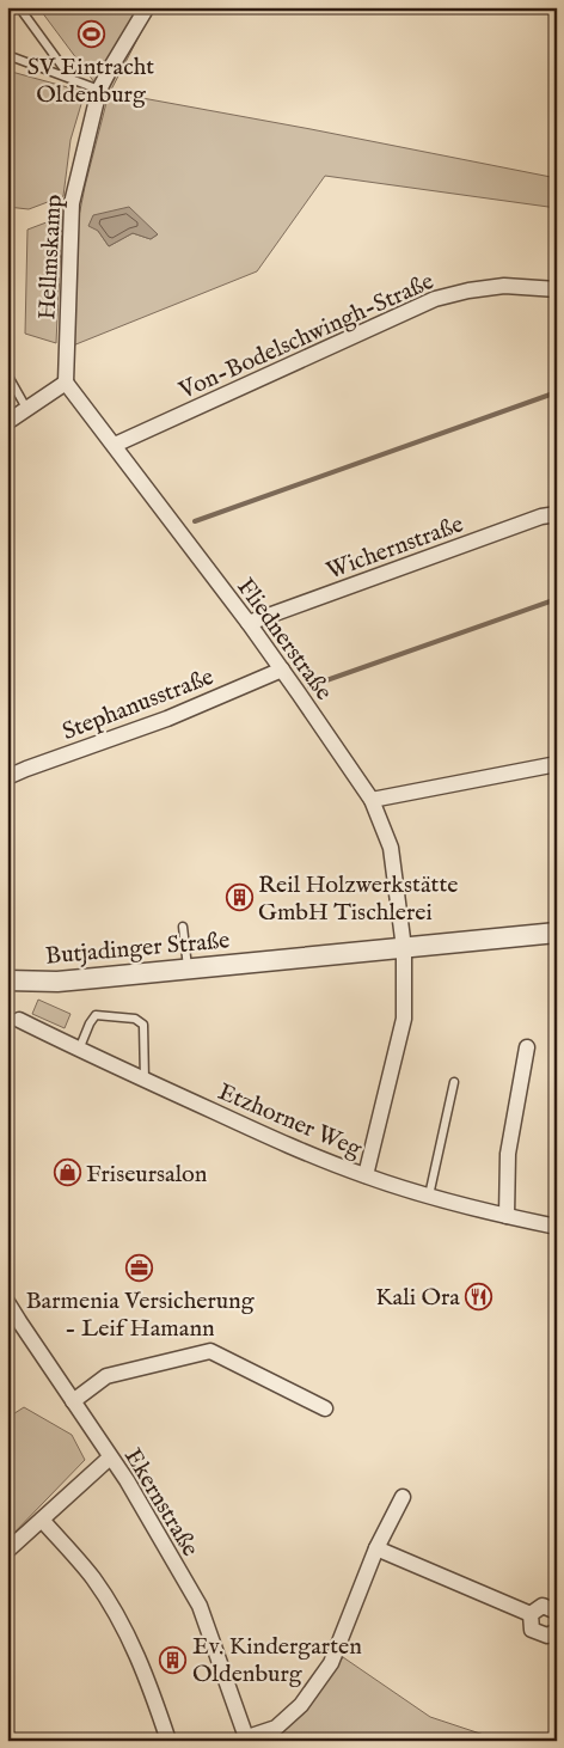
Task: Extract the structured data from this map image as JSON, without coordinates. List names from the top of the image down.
{
  "streets": {
    "street": [
      "Hellmskamp",
      "Von-Bodelschwingh-Straße",
      "Wichernstraße",
      "Fliednerstraße",
      "Stephanusstraße",
      "Butjadinger Straße",
      "Etzhorner Weg",
      "Ekernstraße"
    ]
  },
  "crossings": [
    ["Hellmskamp", "Fliednerstraße"],
    ["Von-Bodelschwingh-Straße", "Fliednerstraße"],
    ["Wichernstraße", "Fliednerstraße"],
    ["Fliednerstraße", "Stephanusstraße"],
    ["Fliednerstraße", "Butjadinger Straße"],
    ["Fliednerstraße", "Etzhorner Weg"]
  ],
  "places": {
    "sports": ["SV Eintracht Oldenburg"],
    "building": ["Reil Holzwerkstätte GmbH Tischlerei", "Ev. Kindergarten Oldenburg"],
    "shop": ["Friseursalon"],
    "office": ["Barmenia Versicherung - Leif Hamann"],
    "restaurant": ["Kali Ora"]
  }
}
